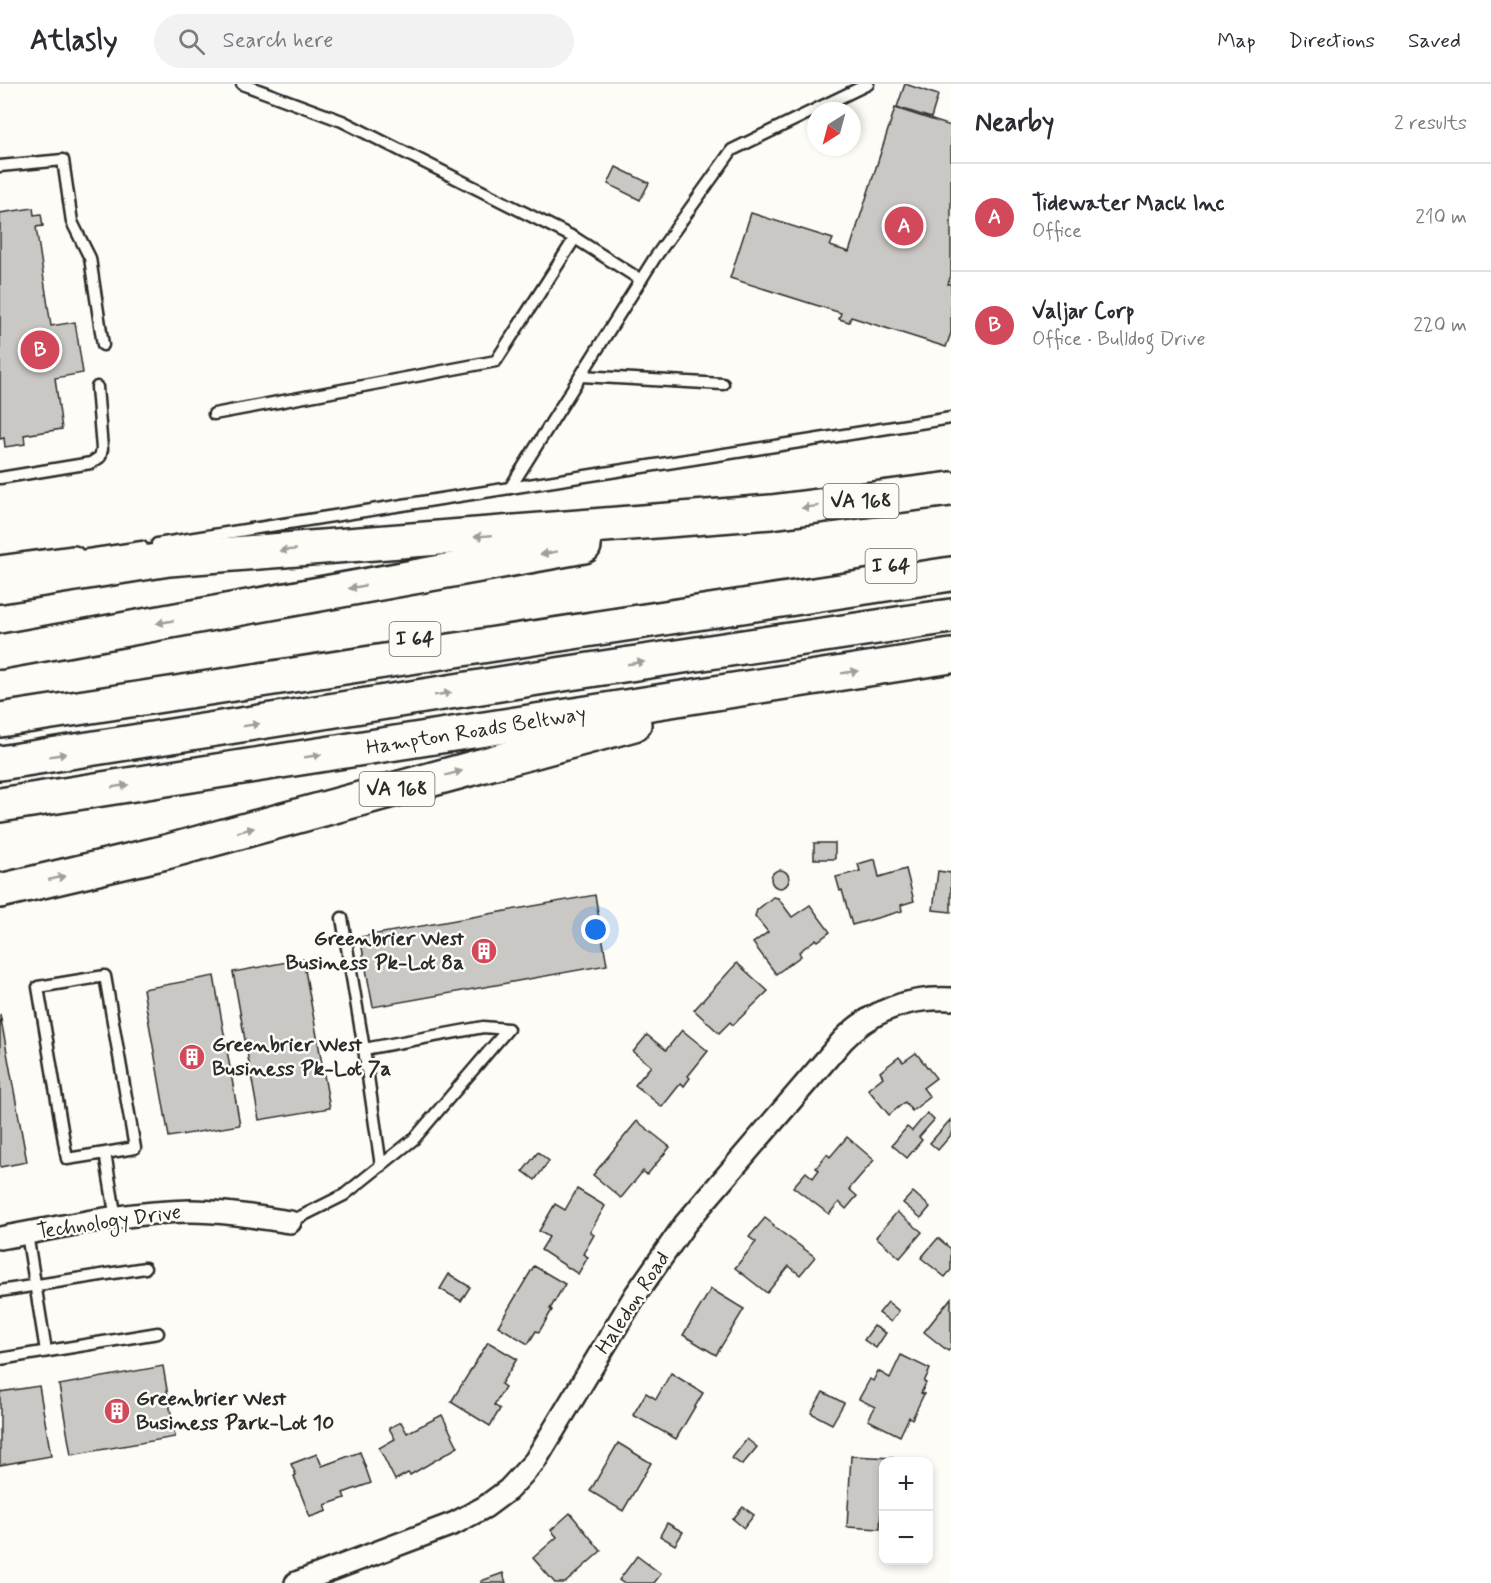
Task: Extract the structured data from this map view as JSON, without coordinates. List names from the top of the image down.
{
  "streets": {
    "highway": ["VA 168", "I 64", "Hampton Roads Beltway"],
    "street": ["Technology Drive", "Haledon Road"]
  },
  "crossings": [
    ["VA 168", "Hampton Roads Beltway"]
  ],
  "places": {
    "building": ["Greenbrier West Business Pk-Lot 8a", "Greenbrier West Business Pk-Lot 7a", "Greenbrier West Business Park-Lot 10"]
  },
  "north": "bottom left",
  "page": {
    "header": "Atlasly",
    "search": "Search here",
    "nav": ["Map", "Directions", "Saved"],
    "heading": ["Nearby", "2 results"],
    "list": [
      {
        "mark": "A",
        "name": "Tidewater Mack Inc",
        "note": "Office",
        "value": "210 m"
      },
      {
        "mark": "B",
        "name": "Valjar Corp",
        "note": "Office · Bulldog Drive",
        "value": "220 m"
      }
    ],
    "pins": ["A", "B"],
    "map_buttons": ["+", "−"]
  }
}
